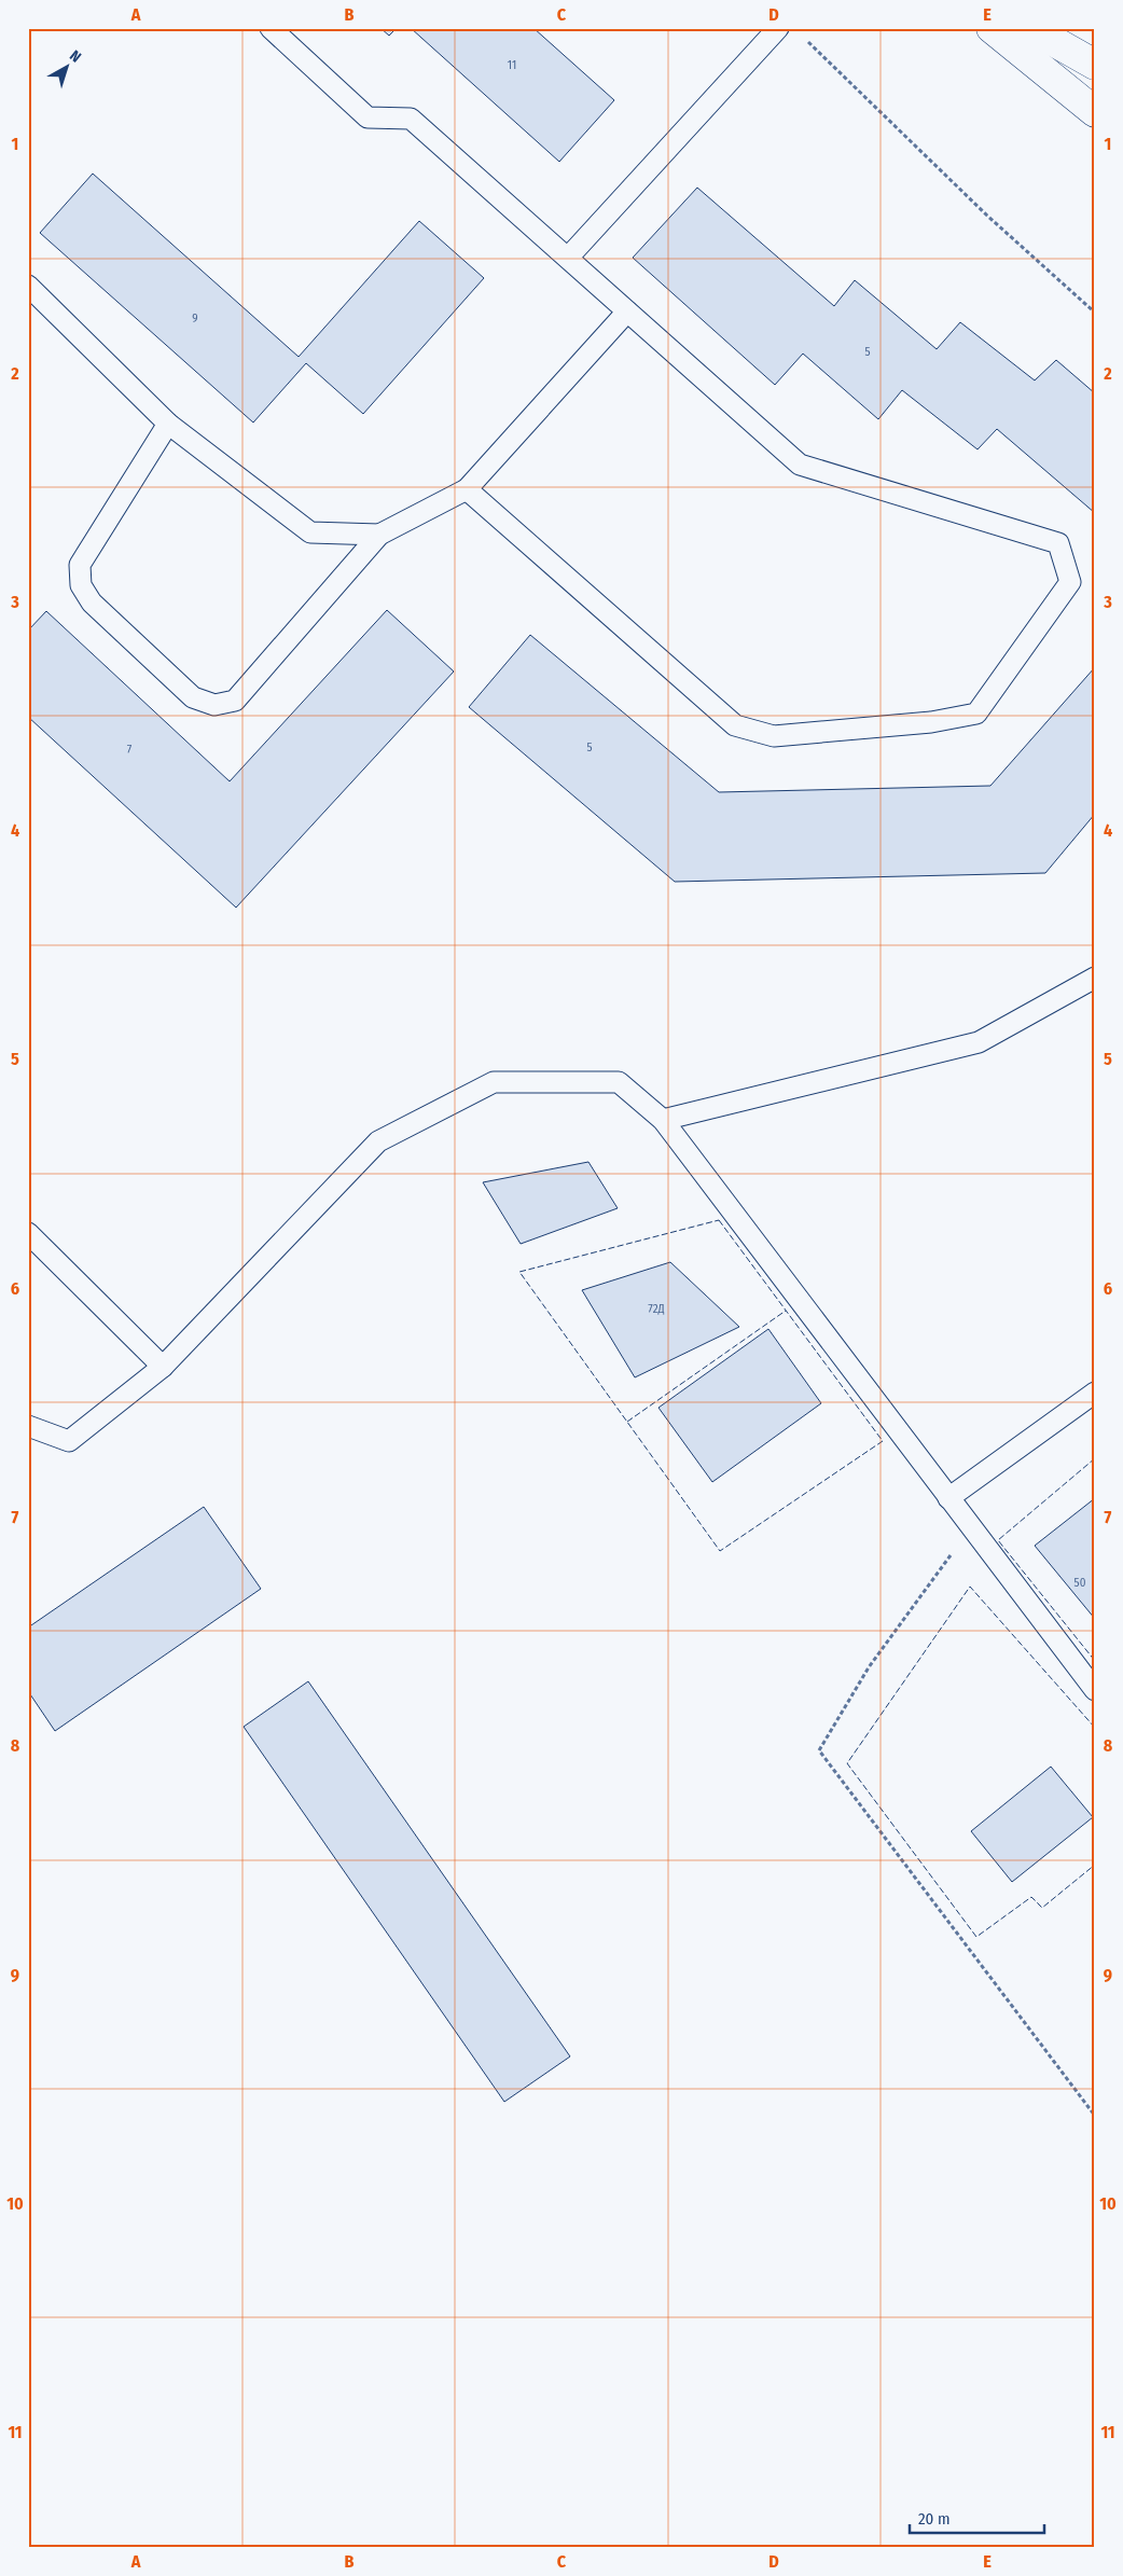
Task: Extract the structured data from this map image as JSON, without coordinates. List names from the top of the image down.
{
  "house_numbers": [
    "11",
    "9",
    "5",
    "5",
    "7",
    "72Д",
    "50"
  ],
  "scale_bar": "20 m",
  "north": "top right",
  "grid": {
    "columns": [
      "A",
      "B",
      "C",
      "D",
      "E"
    ],
    "rows": [
      "1",
      "2",
      "3",
      "4",
      "5",
      "6",
      "7",
      "8",
      "9",
      "10",
      "11"
    ]
  }
}
